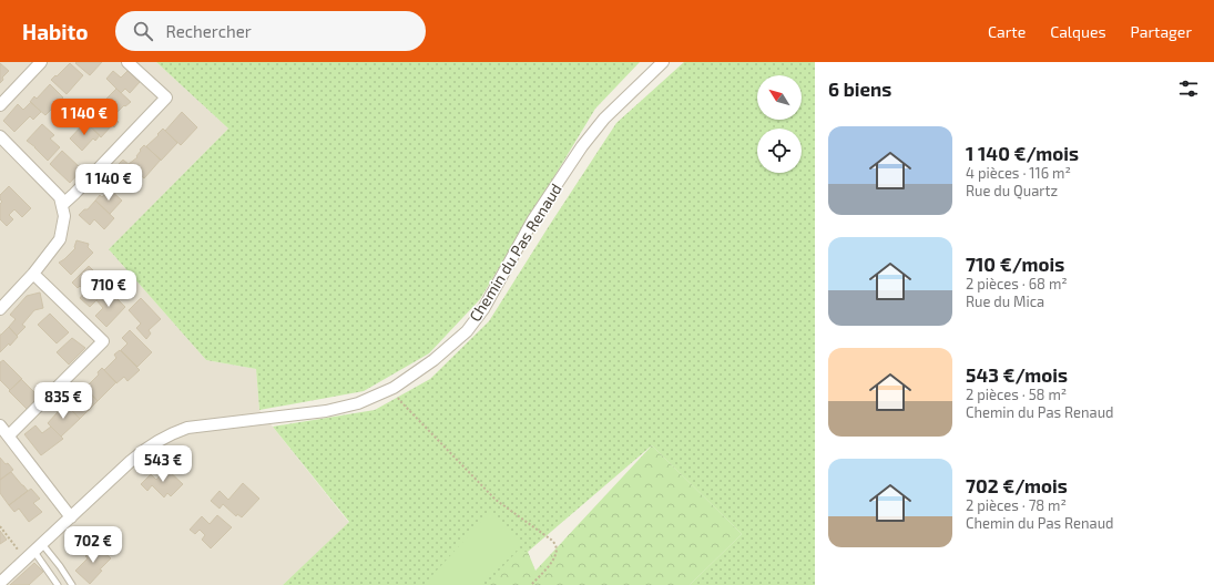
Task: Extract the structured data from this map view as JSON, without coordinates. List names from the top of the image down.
{
  "streets": {
    "street": ["Chemin du Pas Renaud"]
  },
  "north": "top left",
  "page": {
    "header": "Habito",
    "search": "Rechercher",
    "nav": ["Carte", "Calques", "Partager"],
    "heading": "6 biens",
    "price": [
      "1 140 €",
      "1 140 €",
      "710 €",
      "835 €",
      "543 €",
      "702 €"
    ],
    "list": [
      {
        "name": "1 140 €/mois",
        "note": "4 pièces · 116 m² · Rue du Quartz"
      },
      {
        "name": "710 €/mois",
        "note": "2 pièces · 68 m² · Rue du Mica"
      },
      {
        "name": "543 €/mois",
        "note": "2 pièces · 58 m² · Chemin du Pas Renaud"
      },
      {
        "name": "702 €/mois",
        "note": "2 pièces · 78 m² · Chemin du Pas Renaud"
      }
    ]
  }
}
